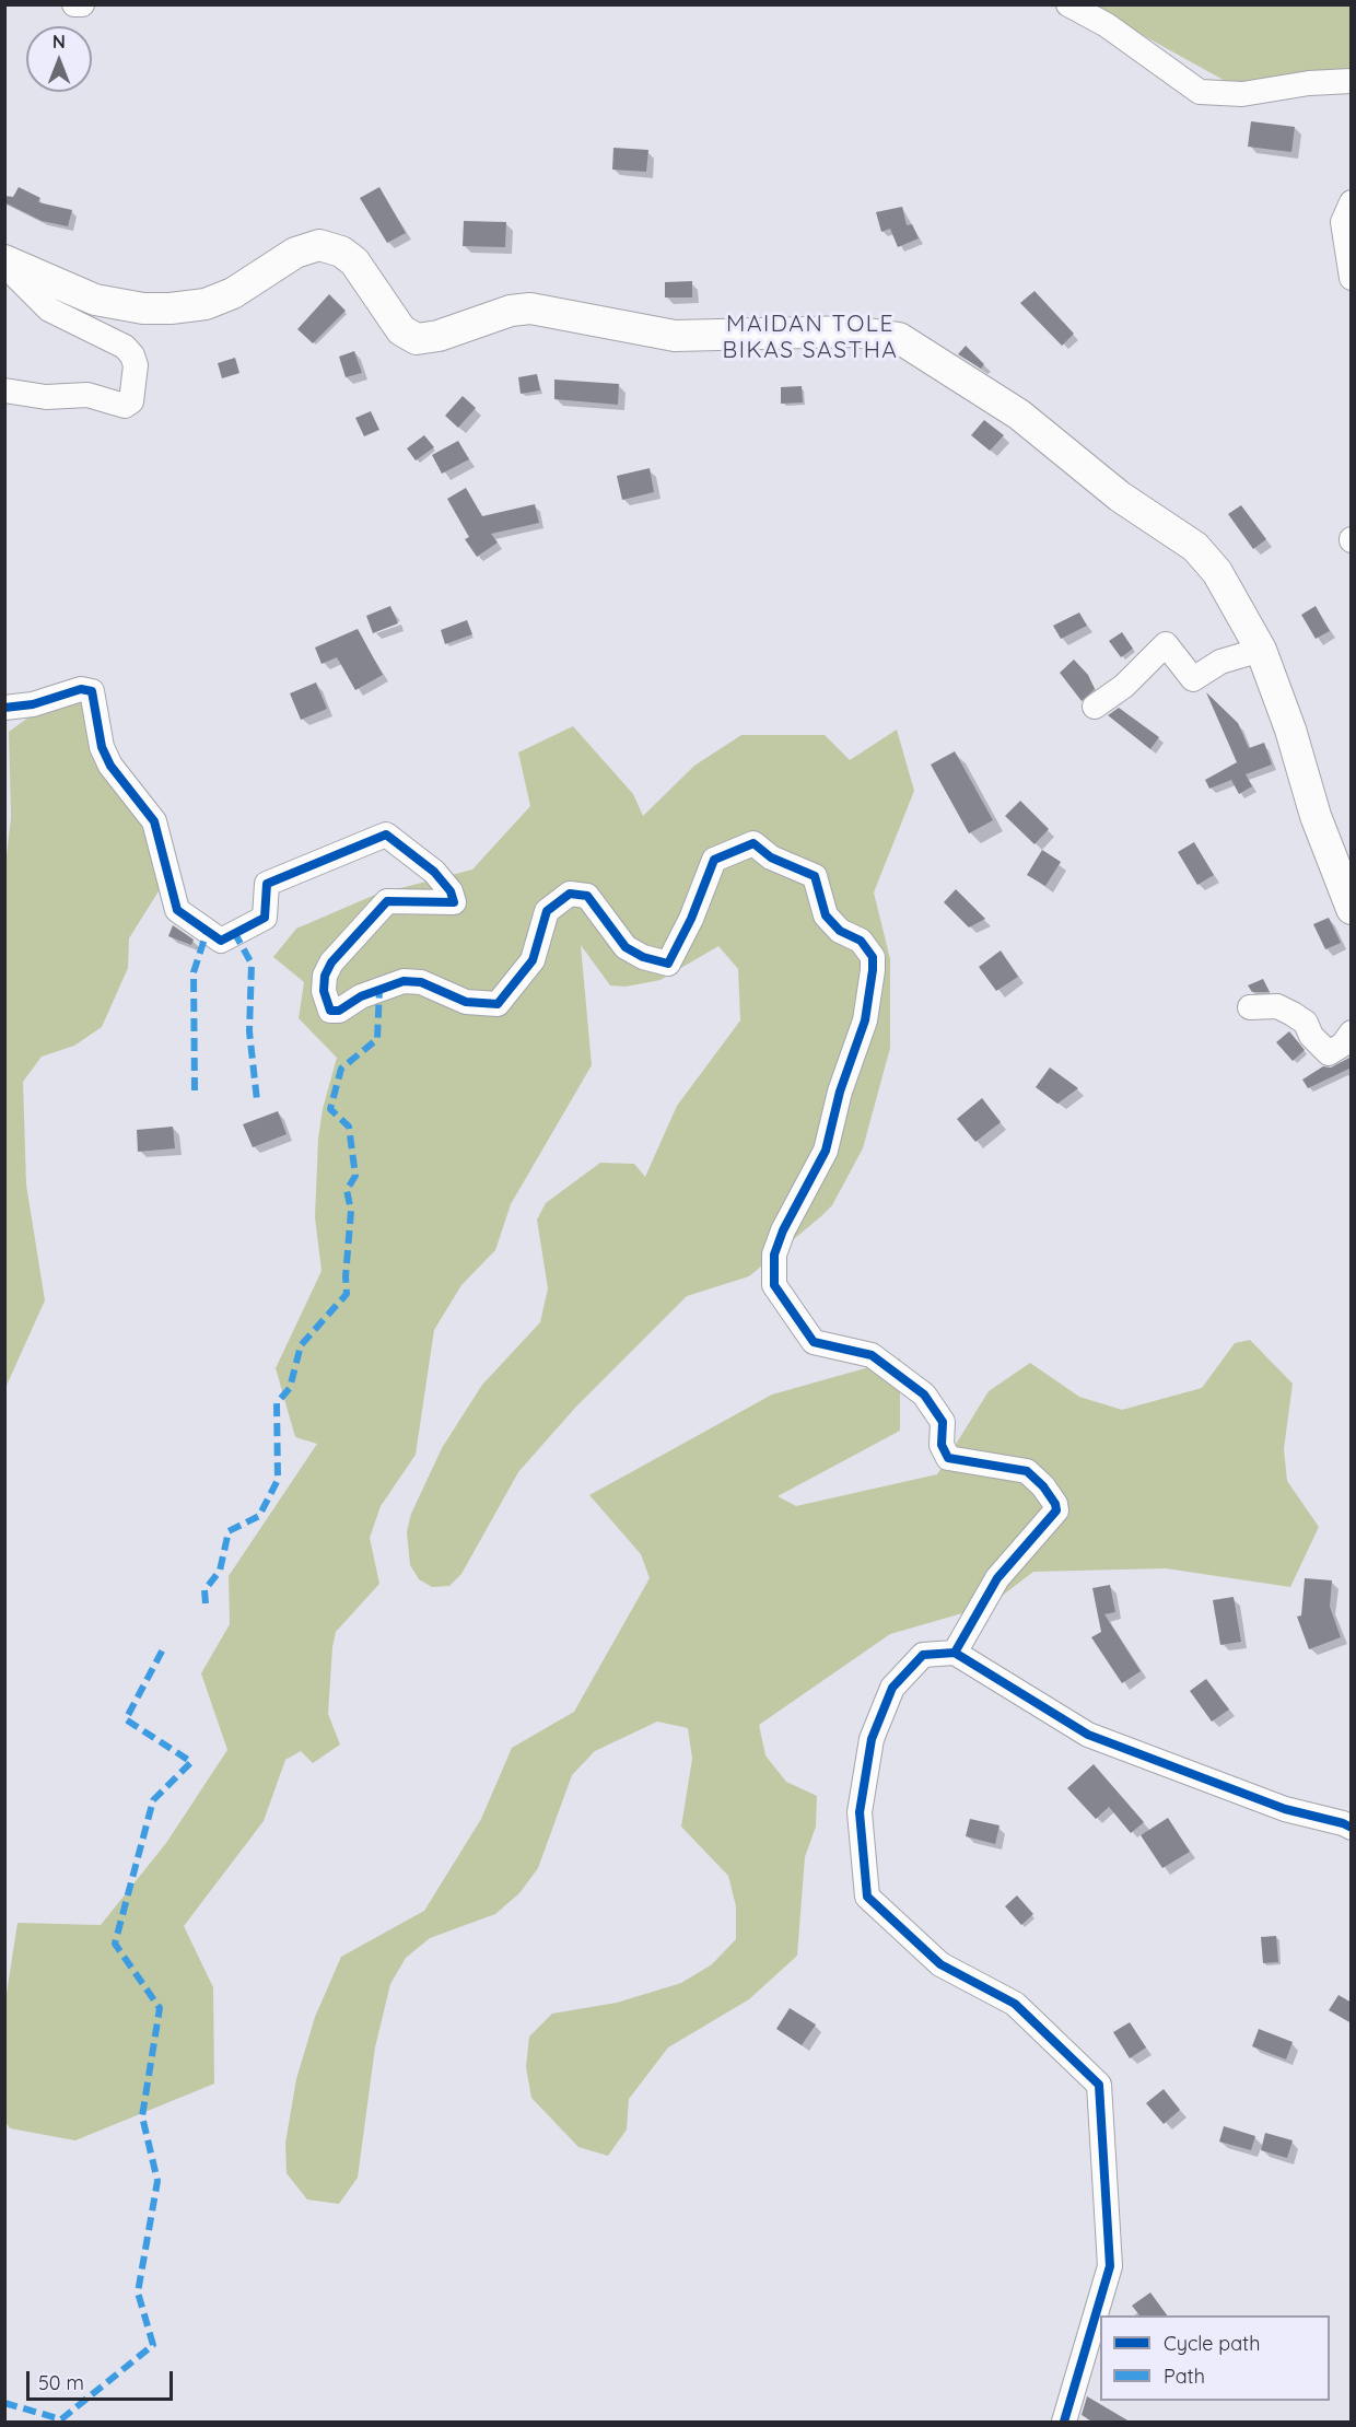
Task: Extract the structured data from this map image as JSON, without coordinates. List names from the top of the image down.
{
  "districts": ["MAIDAN TOLE BIKAS SASTHA"],
  "legend": ["Cycle path", "Path"],
  "scale_bar": "50 m",
  "north": "top"
}
